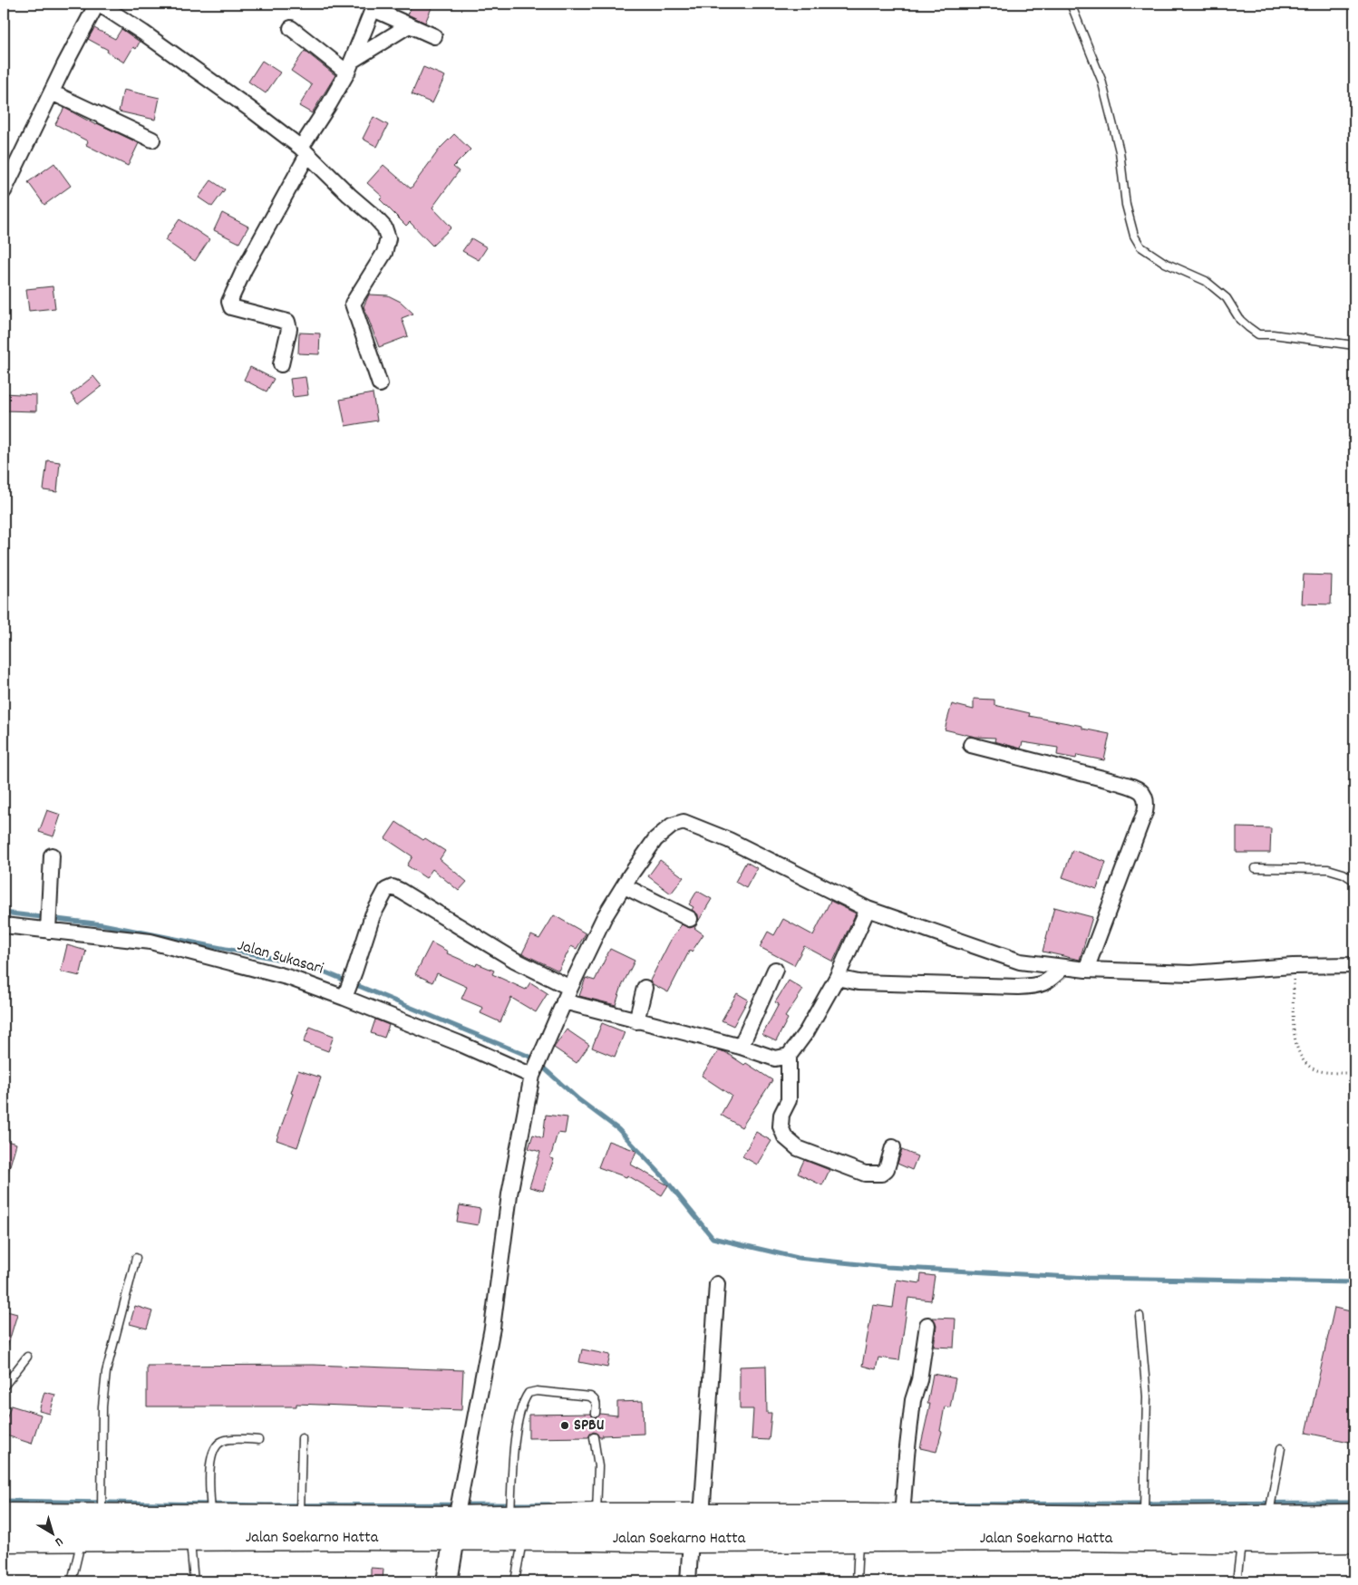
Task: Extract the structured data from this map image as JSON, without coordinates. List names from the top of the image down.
{
  "streets": {
    "highway": ["Jalan Soekarno Hatta"],
    "street": ["Jalan Sukasari"]
  },
  "places": ["SPBU"],
  "north": "bottom right"
}
